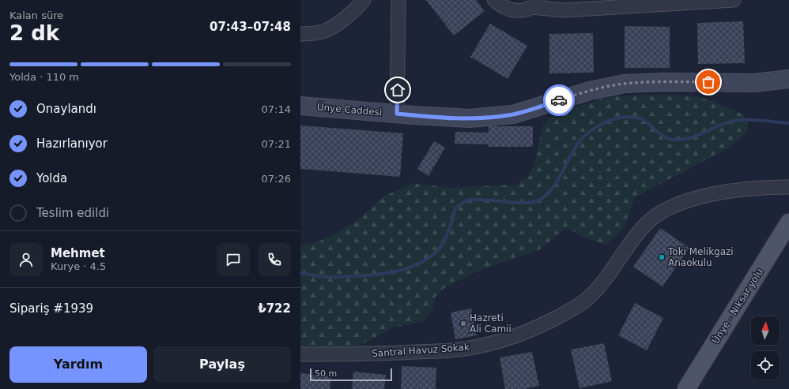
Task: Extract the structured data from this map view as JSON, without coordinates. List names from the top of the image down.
{
  "streets": {
    "main road": ["Ünye Caddesi", "Ünye - Niksar yolu"],
    "street": ["Santral Havuz Sokak"]
  },
  "places": ["Toki Melikgazi Anaokulu", "Hazreti Ali Camii"],
  "scale_bar": "50 m",
  "north": "top",
  "page": {
    "heading": ["2 dk", "Kalan süre", "07:43–07:48"],
    "panel": [
      "Mehmet",
      "Kurye · 4.5",
      "Sipariş #1939",
      "₺722"
    ],
    "bar": "Yolda · 110 m",
    "list": [
      ["Onaylandı", "07:14"],
      ["Hazırlanıyor", "07:21"],
      ["Yolda", "07:26"],
      "Teslim edildi"
    ],
    "buttons": ["Yardım", "Paylaş"],
    "scale": "50 m"
  }
}
